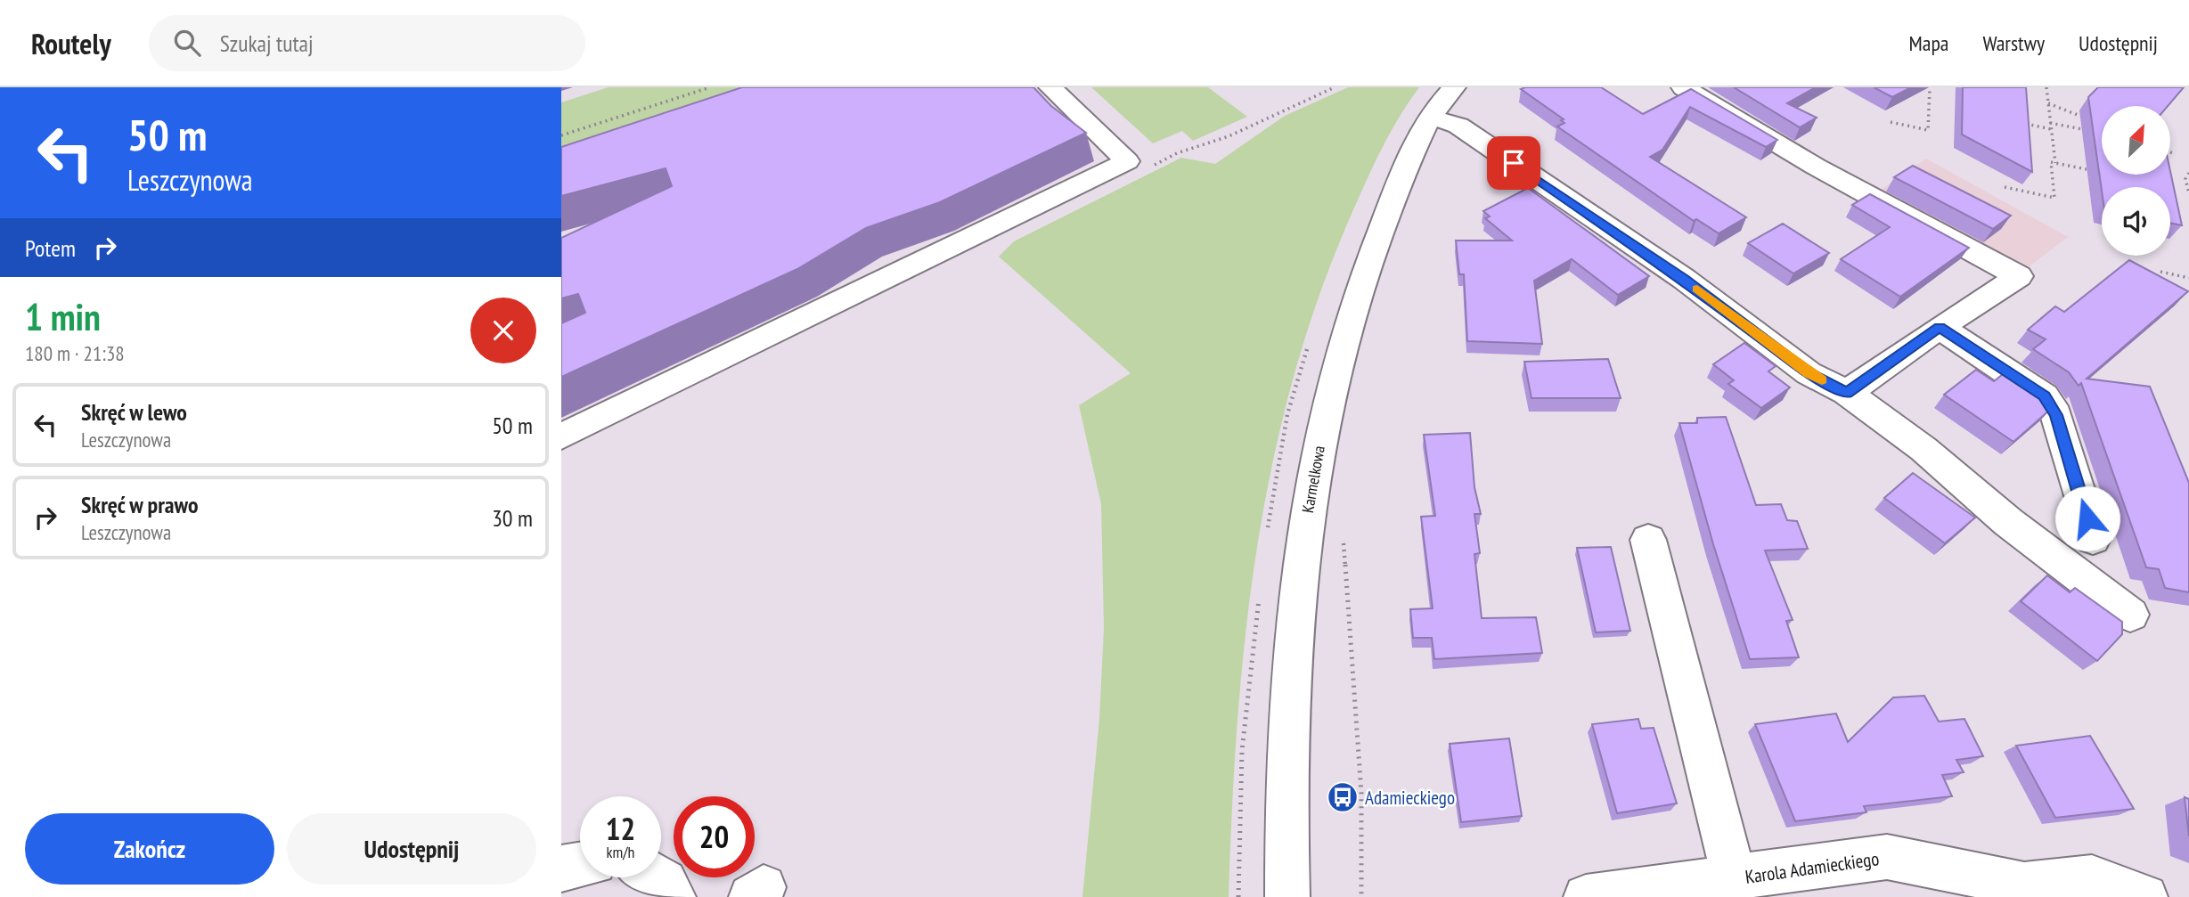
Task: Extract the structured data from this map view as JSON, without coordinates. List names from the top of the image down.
{
  "streets": {
    "street": ["Karmelkowa", "Karola Adamieckiego"]
  },
  "places": {
    "bus stop": ["Adamieckiego"]
  },
  "north": "top right",
  "page": {
    "header": "Routely",
    "search": "Szukaj tutaj",
    "nav": ["Mapa", "Warstwy", "Udostępnij"],
    "turn": ["50 m", "Leszczynowa"],
    "then": "Potem",
    "heading": ["1 min", "180 m · 21:38"],
    "list": [
      {
        "name": "Skręć w lewo",
        "note": "Leszczynowa",
        "value": "50 m"
      },
      {
        "name": "Skręć w prawo",
        "note": "Leszczynowa",
        "value": "30 m"
      }
    ],
    "speed": "12 km/h",
    "limit": "20",
    "buttons": ["Zakończ", "Udostępnij"]
  }
}
